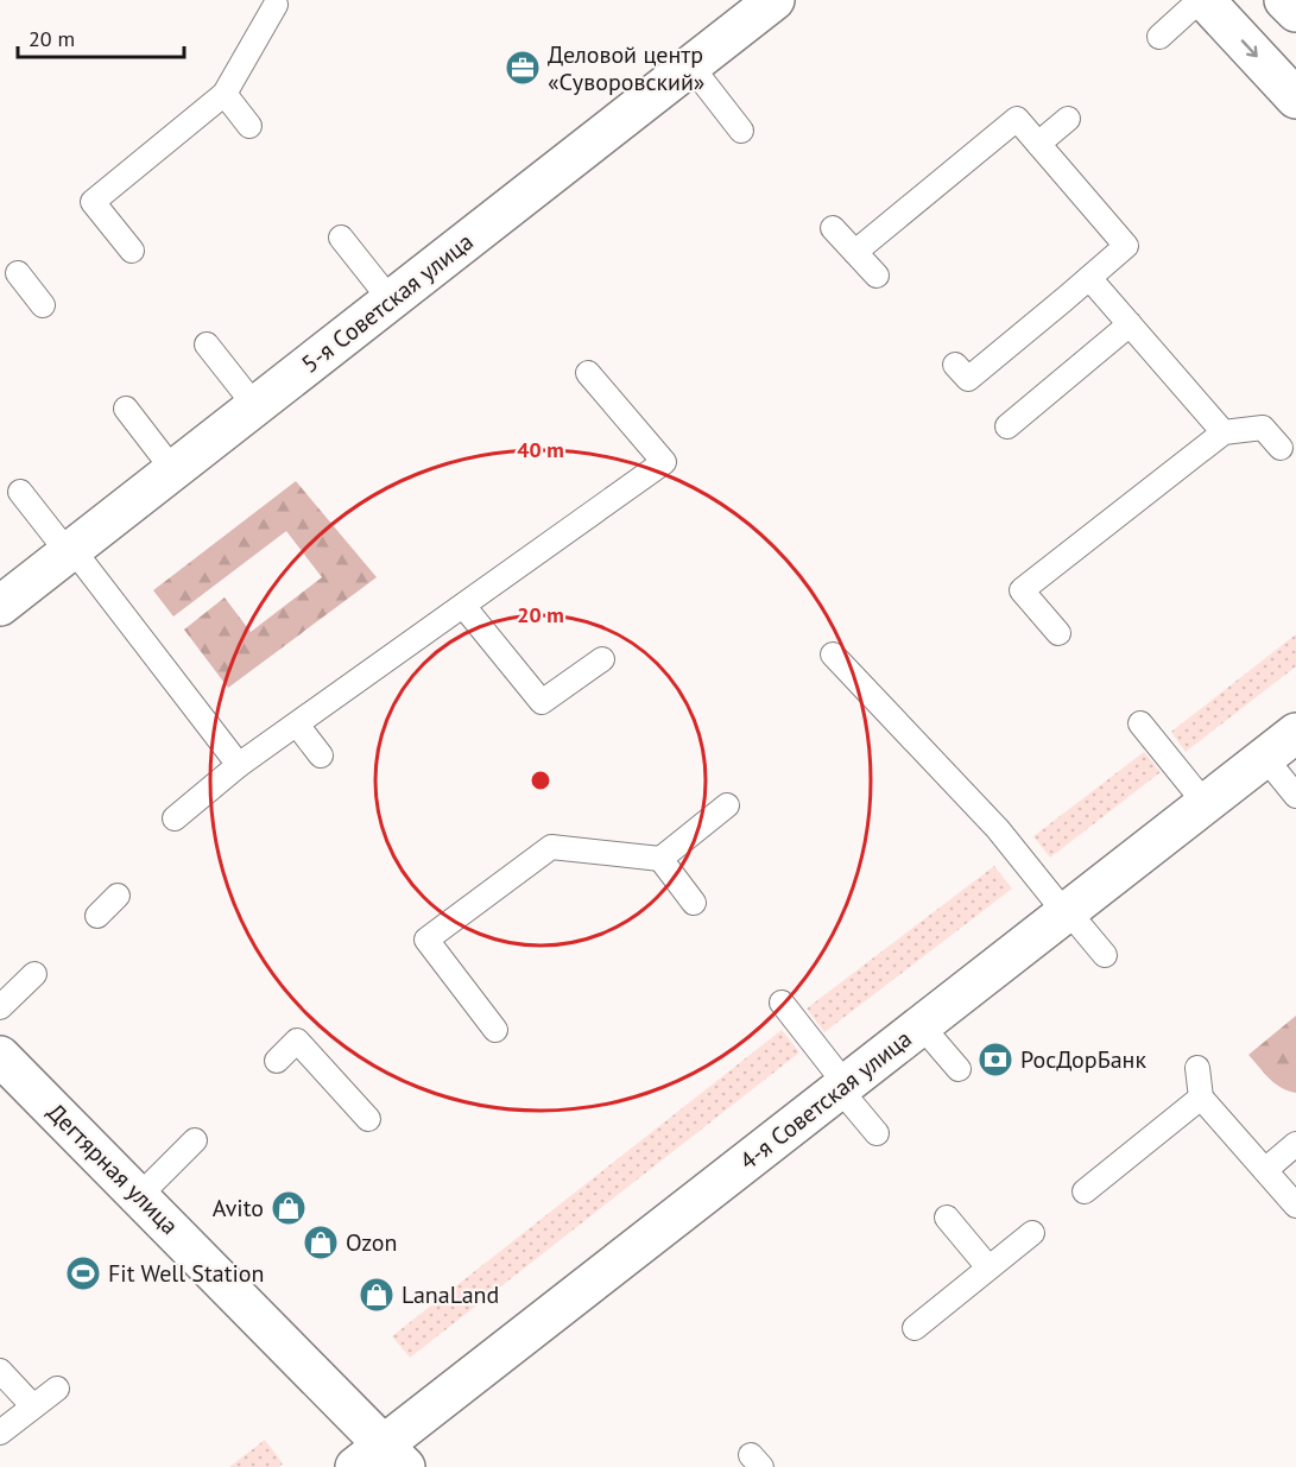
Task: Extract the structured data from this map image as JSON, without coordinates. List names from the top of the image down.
{
  "streets": {
    "street": ["5-я Советская улица", "4-я Советская улица", "Дегтярная улица"]
  },
  "crossings": [
    ["4-я Советская улица", "Дегтярная улица"]
  ],
  "places": {
    "office": ["Деловой центр «Суворовский»"],
    "bank": ["РосДорБанк"],
    "shop": ["Avito", "Ozon", "LanaLand"],
    "sports": ["Fit Well Station"]
  },
  "scale_bar": "20 m",
  "rings": ["40 m", "20 m"]
}
